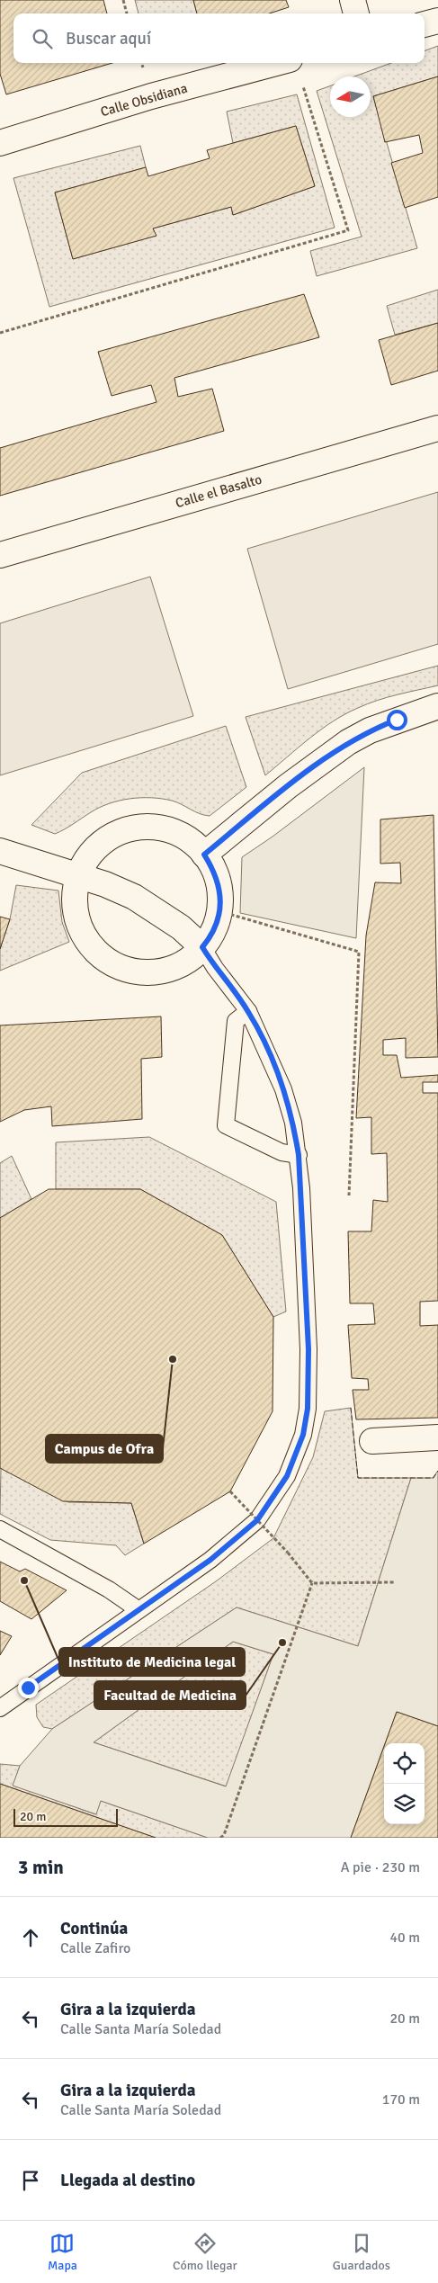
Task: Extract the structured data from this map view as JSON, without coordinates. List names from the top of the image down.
{
  "streets": {
    "street": ["Calle Obsidiana", "Calle el Basalto"]
  },
  "places": ["Campus de Ofra", "Instituto de Medicina legal", "Facultad de Medicina"],
  "scale_bar": "20 m",
  "north": "left",
  "page": {
    "search": "Buscar aquí",
    "scale": "20 m",
    "heading": ["3 min", "A pie · 230 m"],
    "list": [
      ["Continúa", "Calle Zafiro", "40 m"],
      ["Gira a la izquierda", "Calle Santa María Soledad", "20 m"],
      ["Gira a la izquierda", "Calle Santa María Soledad", "170 m"],
      "Llegada al destino"
    ],
    "nav": ["Mapa", "Cómo llegar", "Guardados"]
  }
}
